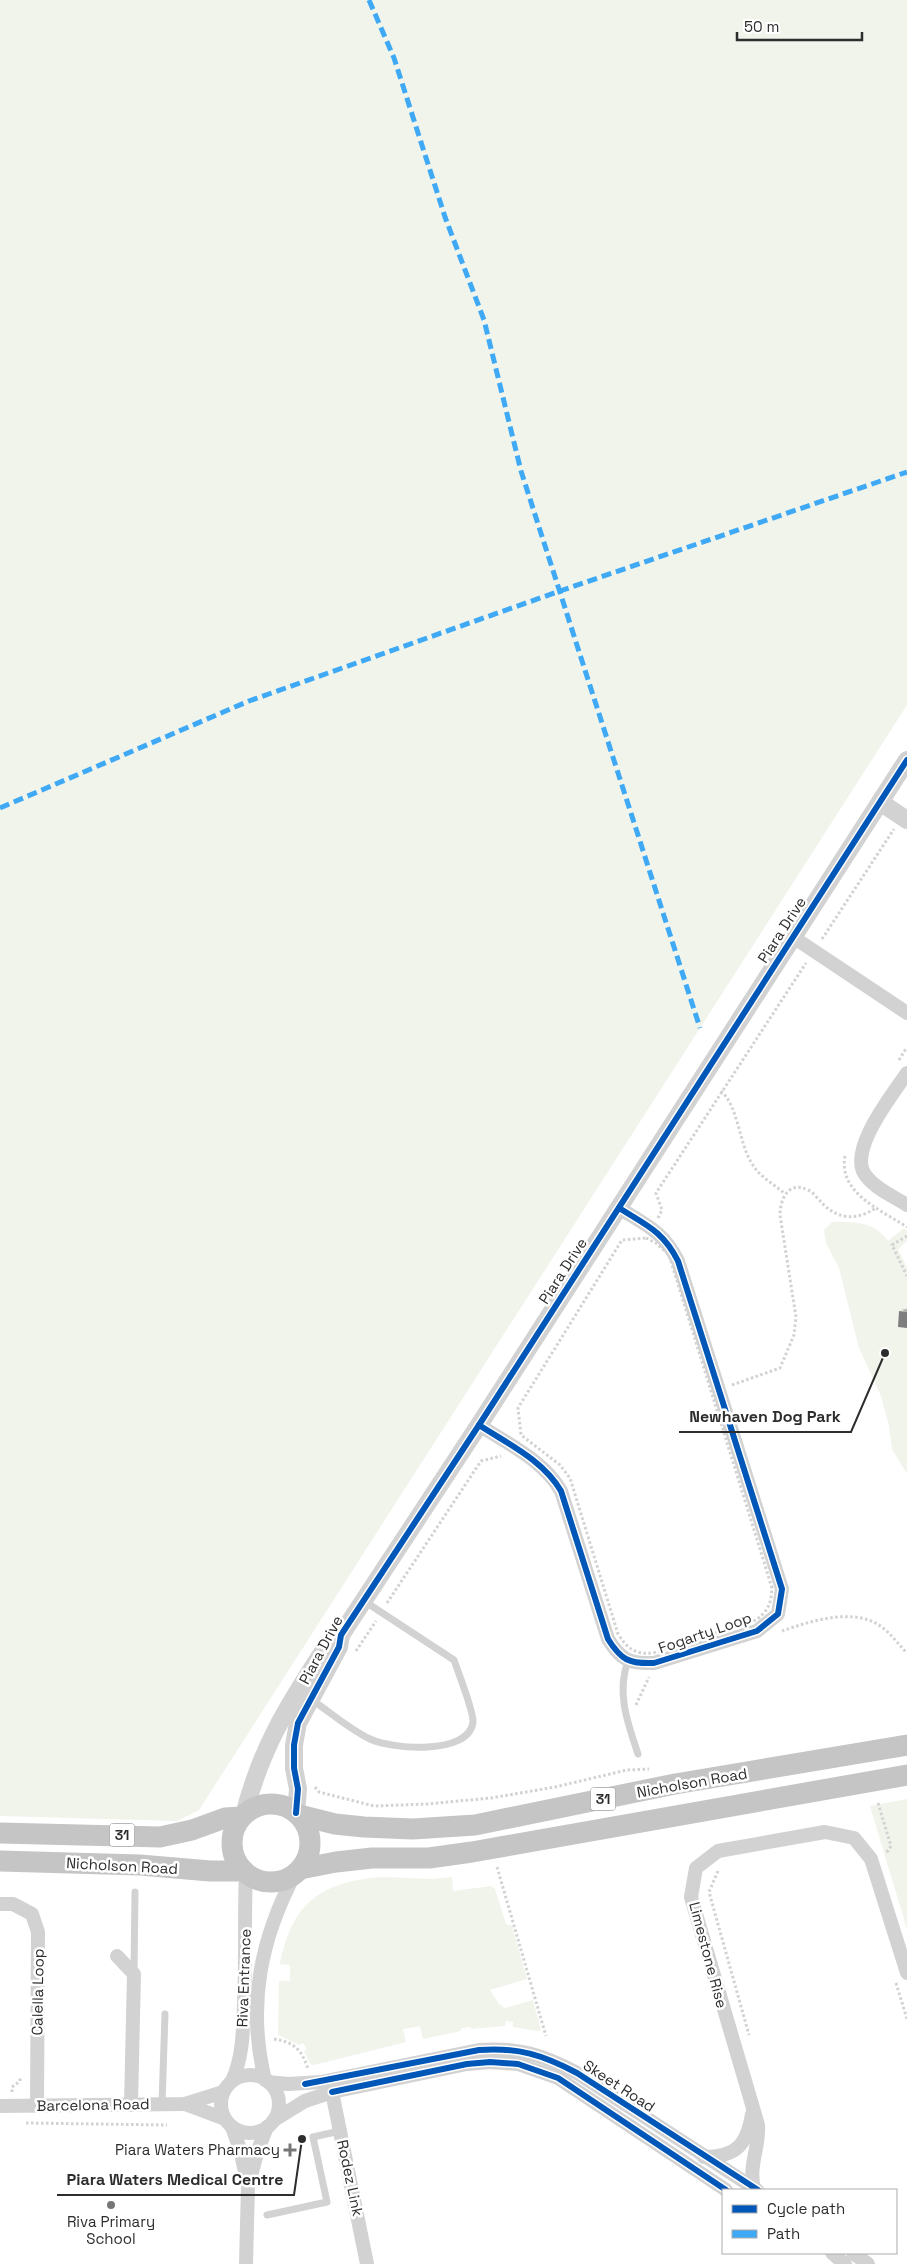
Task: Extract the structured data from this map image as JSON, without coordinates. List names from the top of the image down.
{
  "streets": {
    "main road": ["Nicholson Road", "31"],
    "street": [
      "Piara Drive",
      "Fogarty Loop",
      "Limestone Rise",
      "Riva Entrance",
      "Calella Loop",
      "Skeet Road",
      "Barcelona Road",
      "Rodez Link"
    ]
  },
  "crossings": [
    ["Piara Drive", "Fogarty Loop"],
    ["Piara Drive", "Nicholson Road"],
    ["Piara Drive", "31"],
    ["Piara Drive", "Riva Entrance"],
    ["Nicholson Road", "31"],
    ["Nicholson Road", "Riva Entrance"],
    ["31", "Riva Entrance"],
    ["Limestone Rise", "Skeet Road"],
    ["Riva Entrance", "Skeet Road"],
    ["Riva Entrance", "Barcelona Road"],
    ["Calella Loop", "Barcelona Road"],
    ["Skeet Road", "Barcelona Road"],
    ["Skeet Road", "Rodez Link"]
  ],
  "places": {
    "other": ["Newhaven Dog Park", "Piara Waters Medical Centre", "Riva Primary School"],
    "health": ["Piara Waters Pharmacy"]
  },
  "legend": ["Cycle path", "Path"],
  "scale_bar": "50 m"
}
